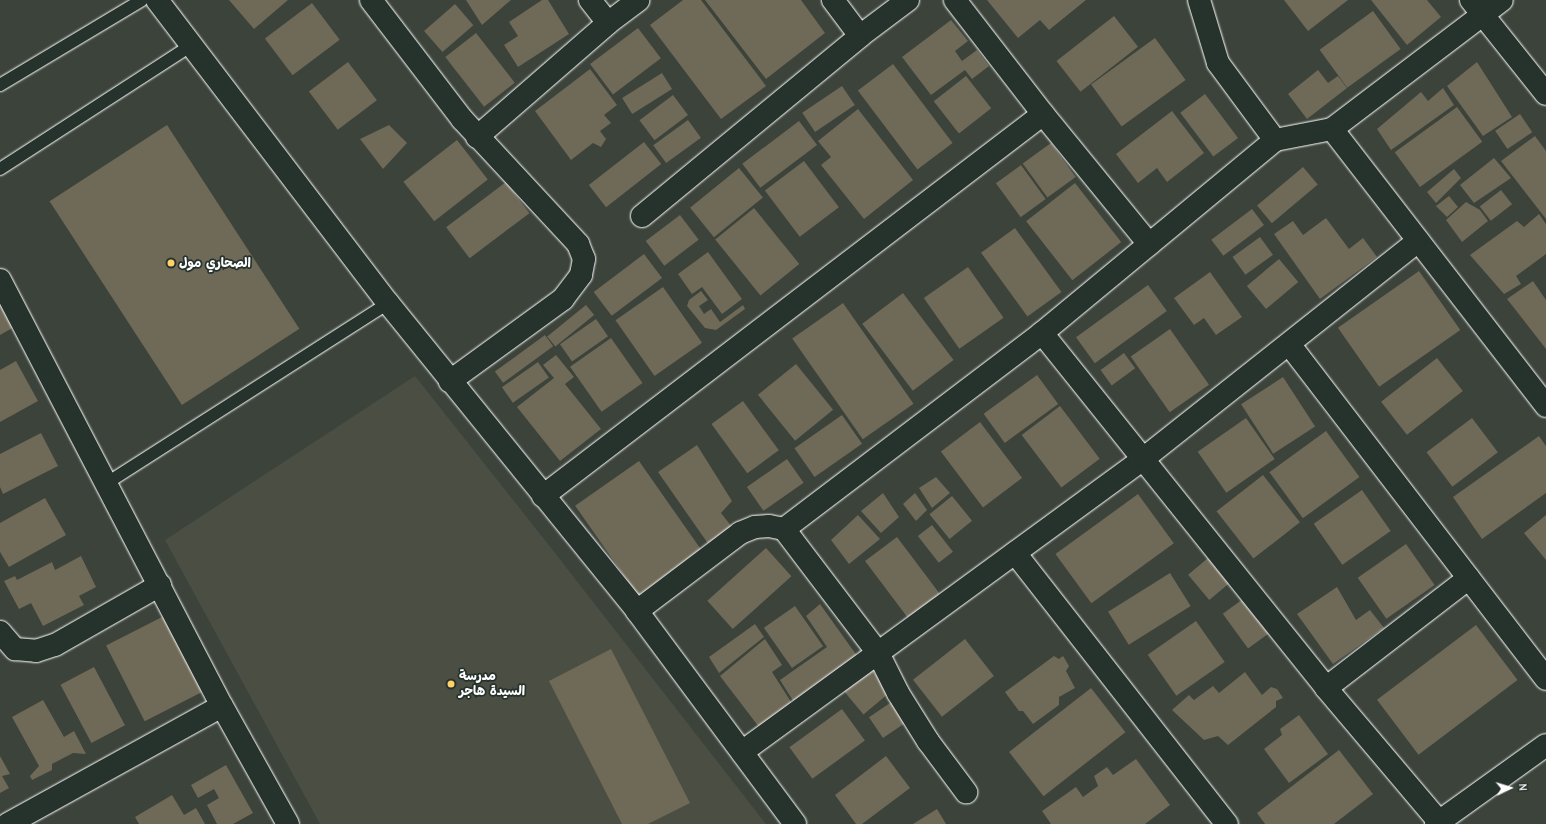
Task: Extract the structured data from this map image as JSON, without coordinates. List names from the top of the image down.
{
  "places": ["الصحاري مول", "مدرسة السيدة هاجر"],
  "north": "right"
}
